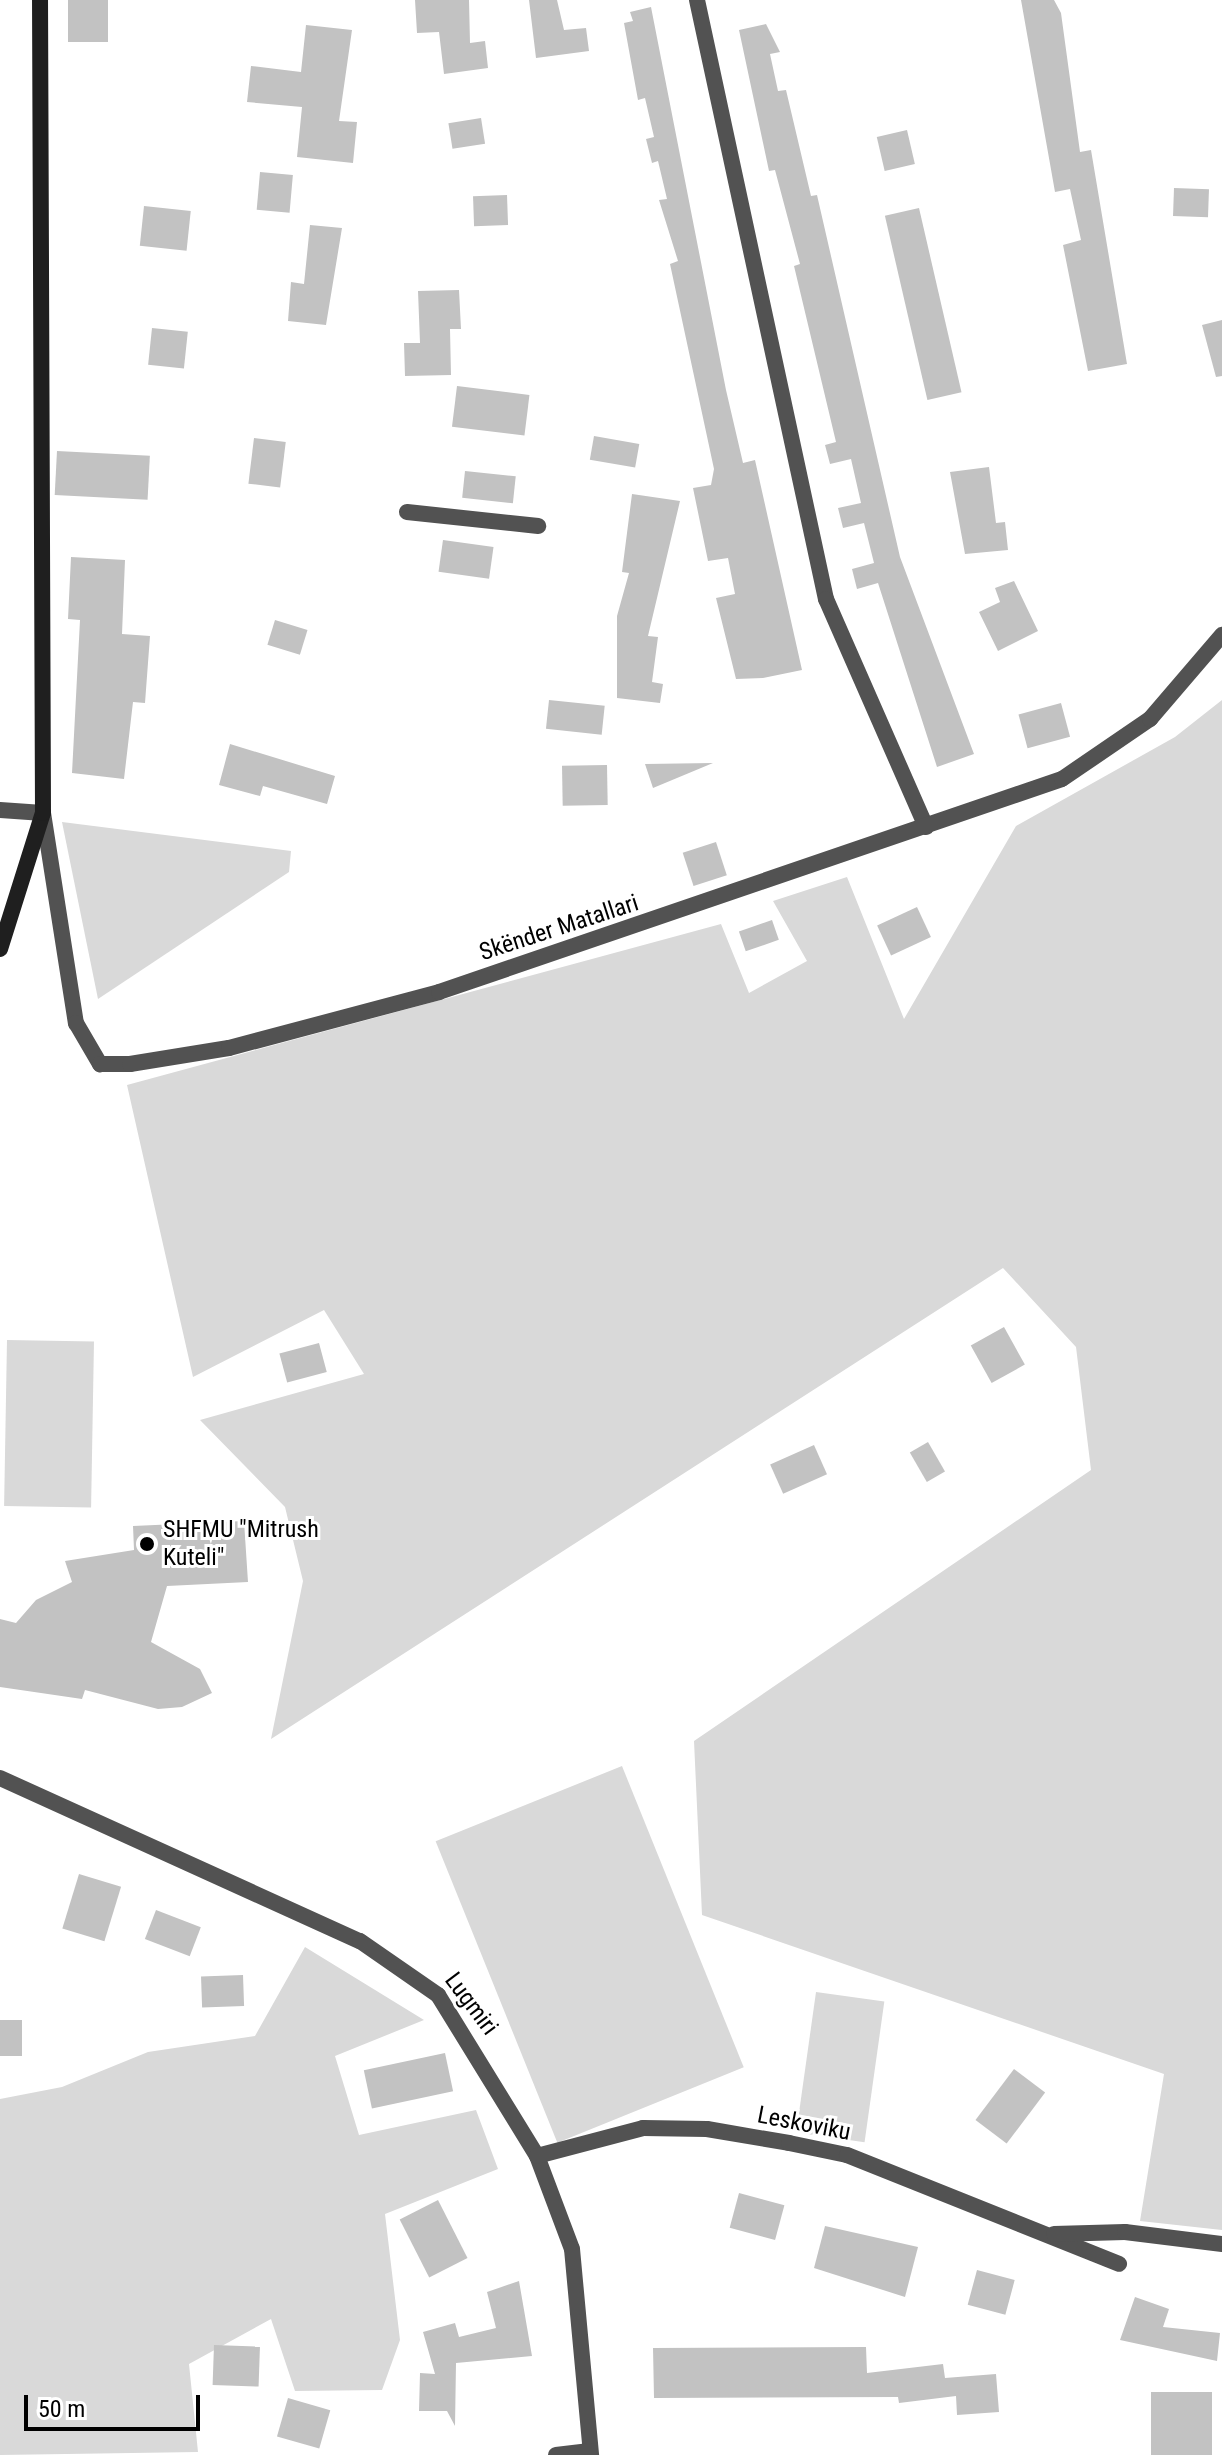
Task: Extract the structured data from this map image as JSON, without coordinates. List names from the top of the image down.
{
  "streets": {
    "street": ["Skënder Matallari", "Lugmiri", "Leskoviku"]
  },
  "crossings": [
    ["Lugmiri", "Leskoviku"]
  ],
  "places": ["SHFMU \"Mitrush Kuteli\""],
  "scale_bar": "50 m"
}
